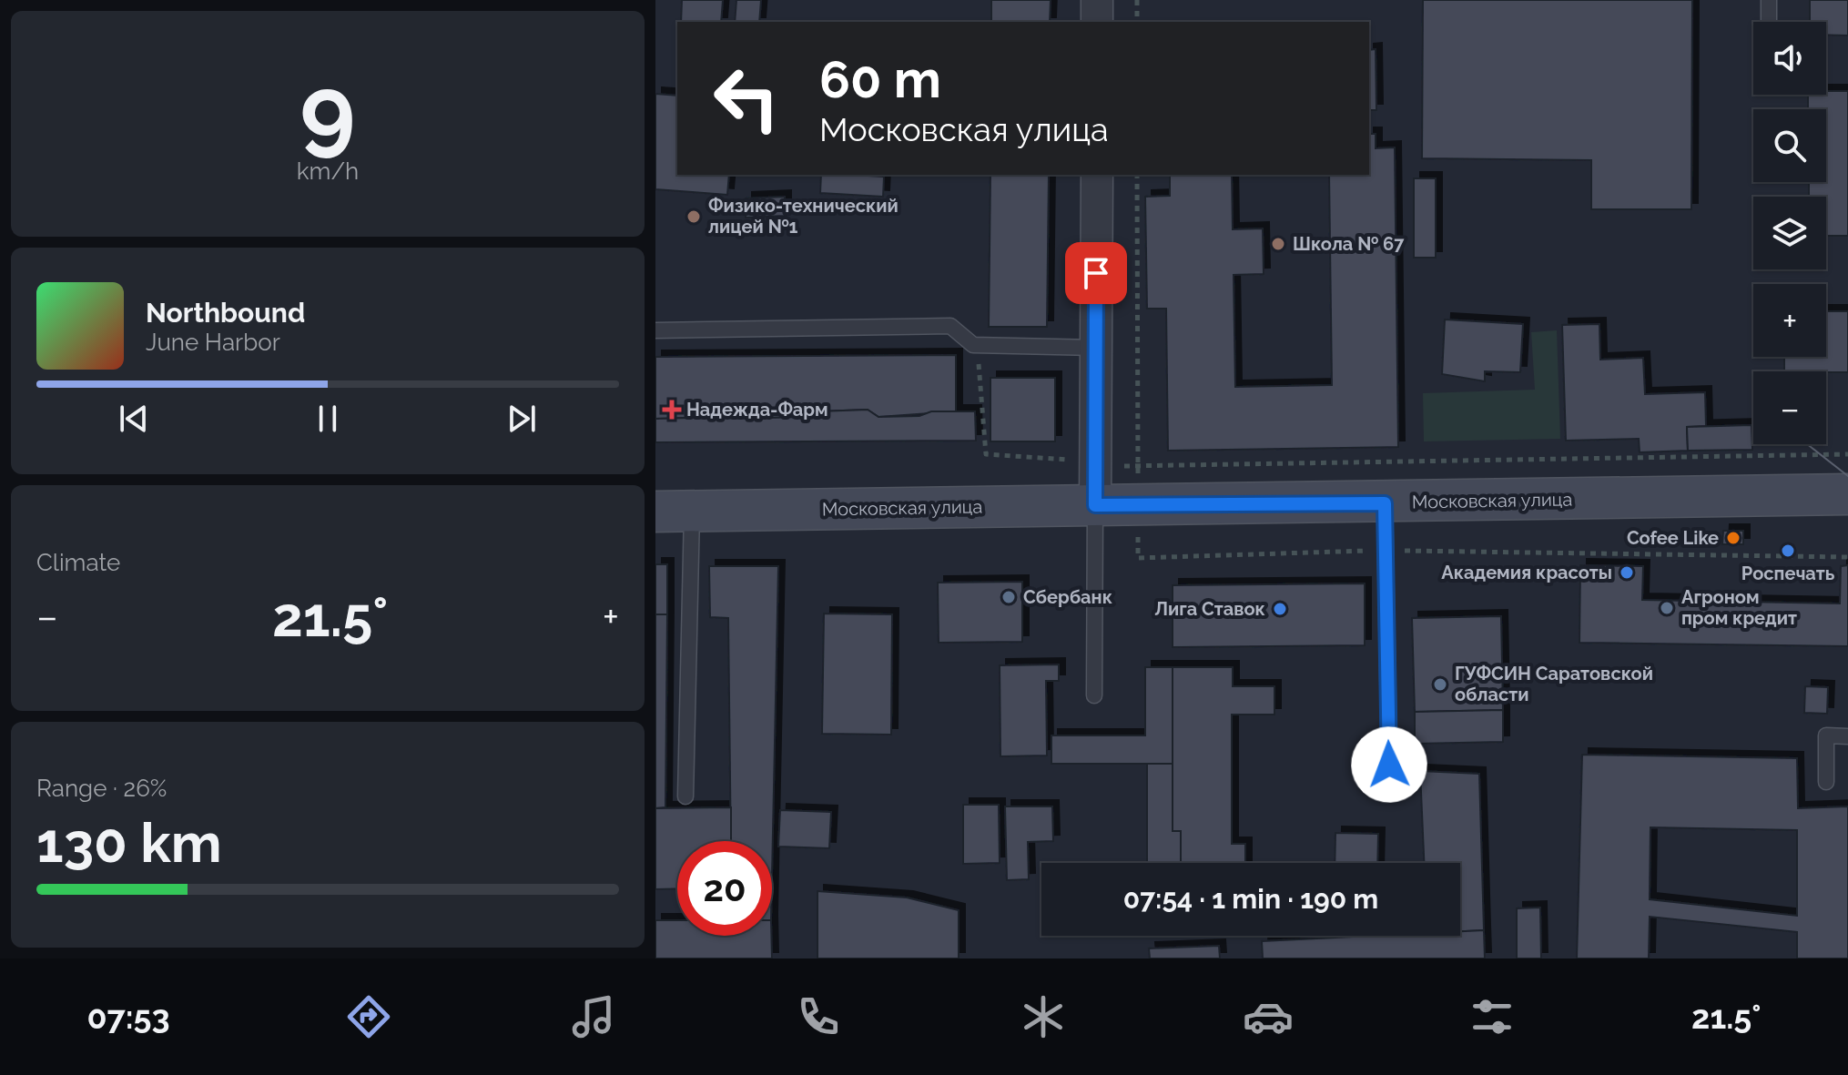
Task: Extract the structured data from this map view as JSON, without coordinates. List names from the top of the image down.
{
  "streets": {
    "main road": ["Московская улица"]
  },
  "places": {
    "other": [
      "Физико-технический лицей №1",
      "Школа № 67",
      "Cofee Like",
      "Роспечать",
      "Академия красоты",
      "Сбербанк",
      "Агроном пром кредит",
      "Лига Ставок",
      "ГУФСИН Саратовской области"
    ],
    "health": ["Надежда-Фарм"]
  },
  "page": {
    "tile": [
      ["9", "km/h"],
      "Climate",
      ["Range · 26%", "130 km"]
    ],
    "map_buttons": ["+", "−"],
    "turn": ["60 m", "Московская улица"],
    "song": ["Northbound", "June Harbor"],
    "heat": ["−", "21.5°", "+"],
    "limit": "20",
    "trip": "07:54 · 1 min · 190 m",
    "tabs": ["07:53", "21.5°"]
  }
}
